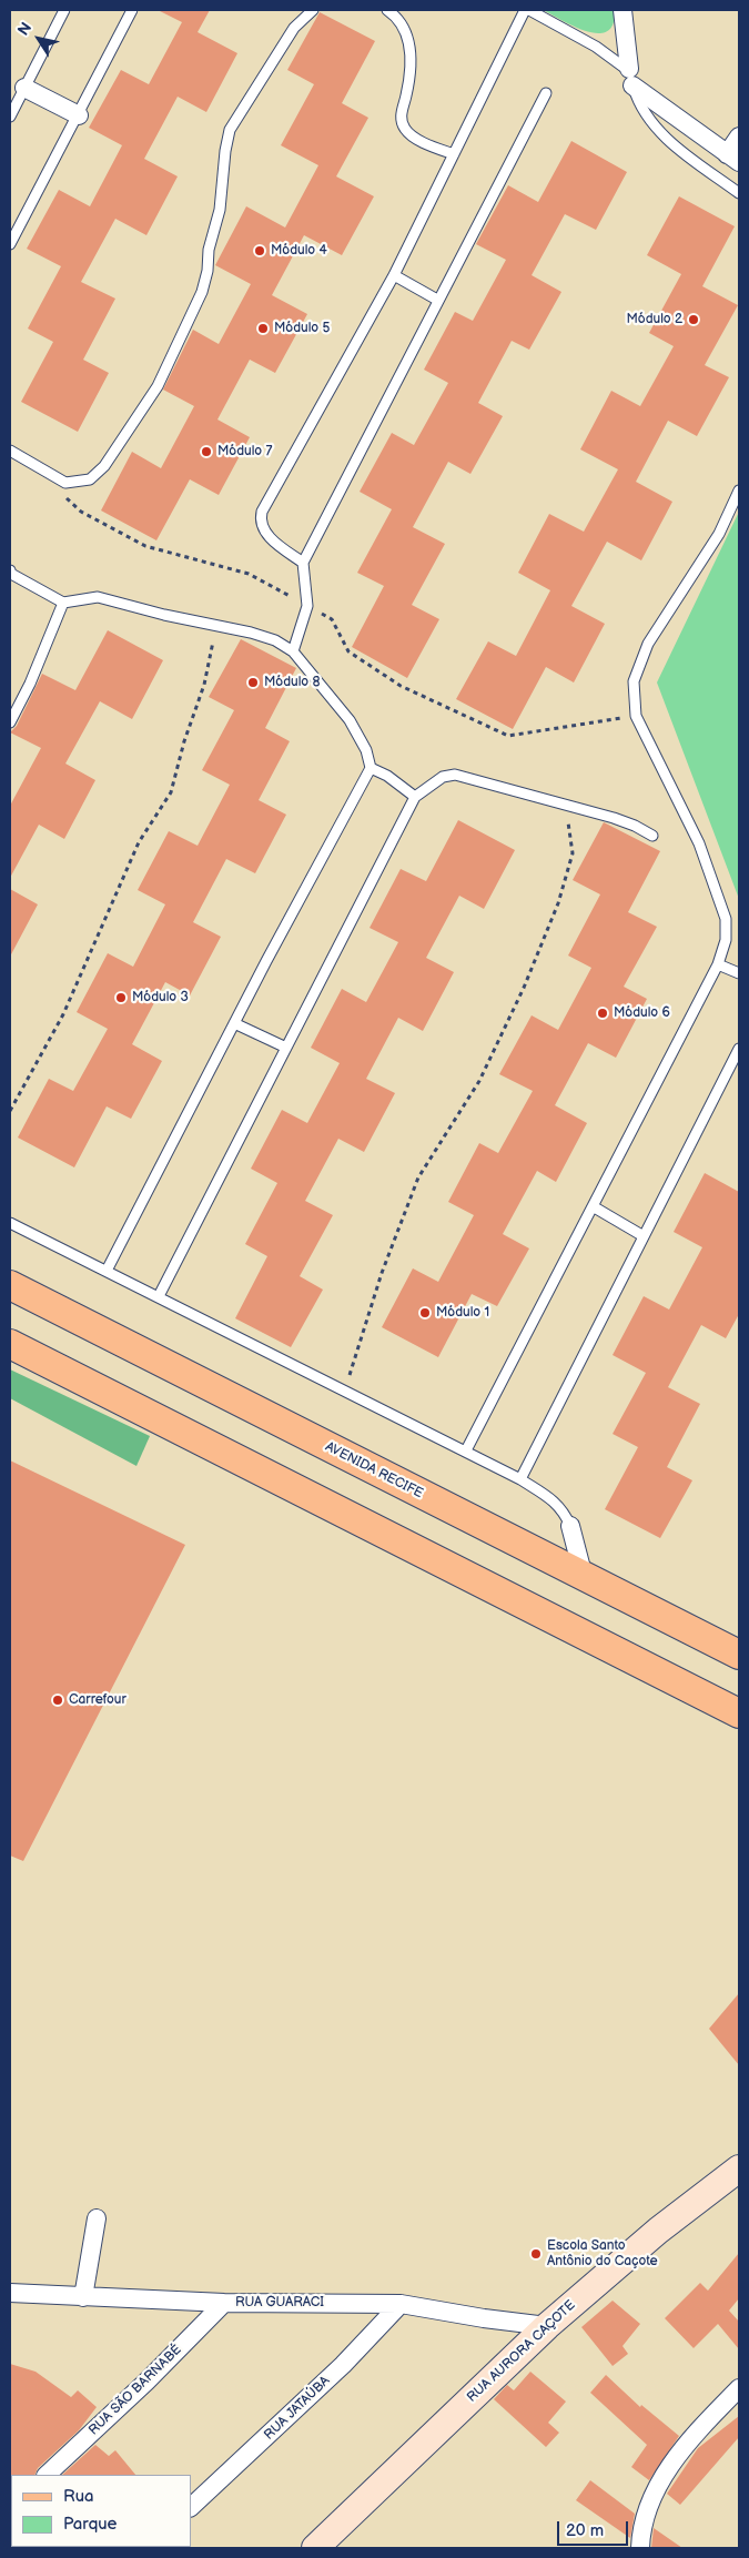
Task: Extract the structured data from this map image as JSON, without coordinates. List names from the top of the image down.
{
  "streets": {
    "main road": ["AVENIDA RECIFE", "RUA AURORA CAÇOTE"],
    "street": ["RUA GUARACI", "RUA SÃO BARNABÉ", "RUA JATAÚBA"]
  },
  "crossings": [
    ["RUA GUARACI", "RUA AURORA CAÇOTE"],
    ["RUA GUARACI", "RUA SÃO BARNABÉ"],
    ["RUA GUARACI", "RUA JATAÚBA"]
  ],
  "places": [
    "Módulo 4",
    "Módulo 2",
    "Módulo 5",
    "Módulo 7",
    "Módulo 8",
    "Módulo 3",
    "Módulo 6",
    "Módulo 1",
    "Carrefour",
    "Escola Santo Antônio do Caçote"
  ],
  "legend": ["Rua", "Parque"],
  "scale_bar": "20 m",
  "north": "top left"
}
